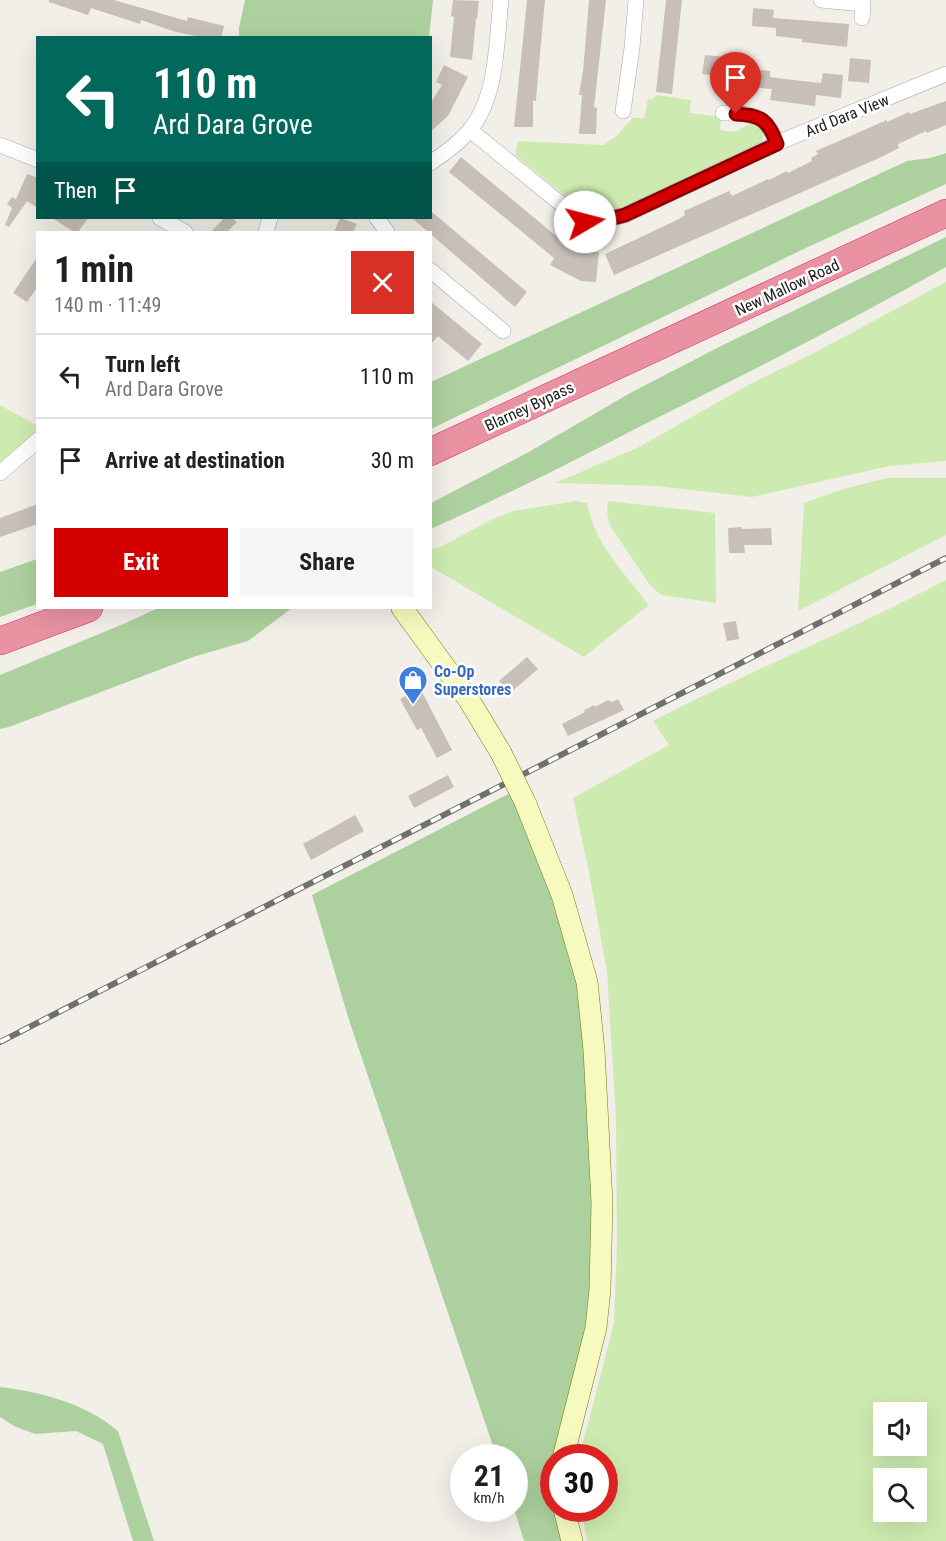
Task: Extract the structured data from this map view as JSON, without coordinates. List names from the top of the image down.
{
  "streets": {
    "highway": ["New Mallow Road", "Blarney Bypass"],
    "street": ["Ard Dara View"]
  },
  "crossings": [
    ["New Mallow Road", "Blarney Bypass"]
  ],
  "places": {
    "shop": ["Co-Op Superstores"]
  },
  "page": {
    "turn": ["110 m", "Ard Dara Grove"],
    "then": "Then",
    "heading": ["1 min", "140 m · 11:49"],
    "list": [
      {
        "name": "Turn left",
        "note": "Ard Dara Grove",
        "value": "110 m"
      },
      {
        "name": "Arrive at destination",
        "value": "30 m"
      }
    ],
    "buttons": ["Exit", "Share"],
    "speed": "21 km/h",
    "limit": "30"
  }
}
